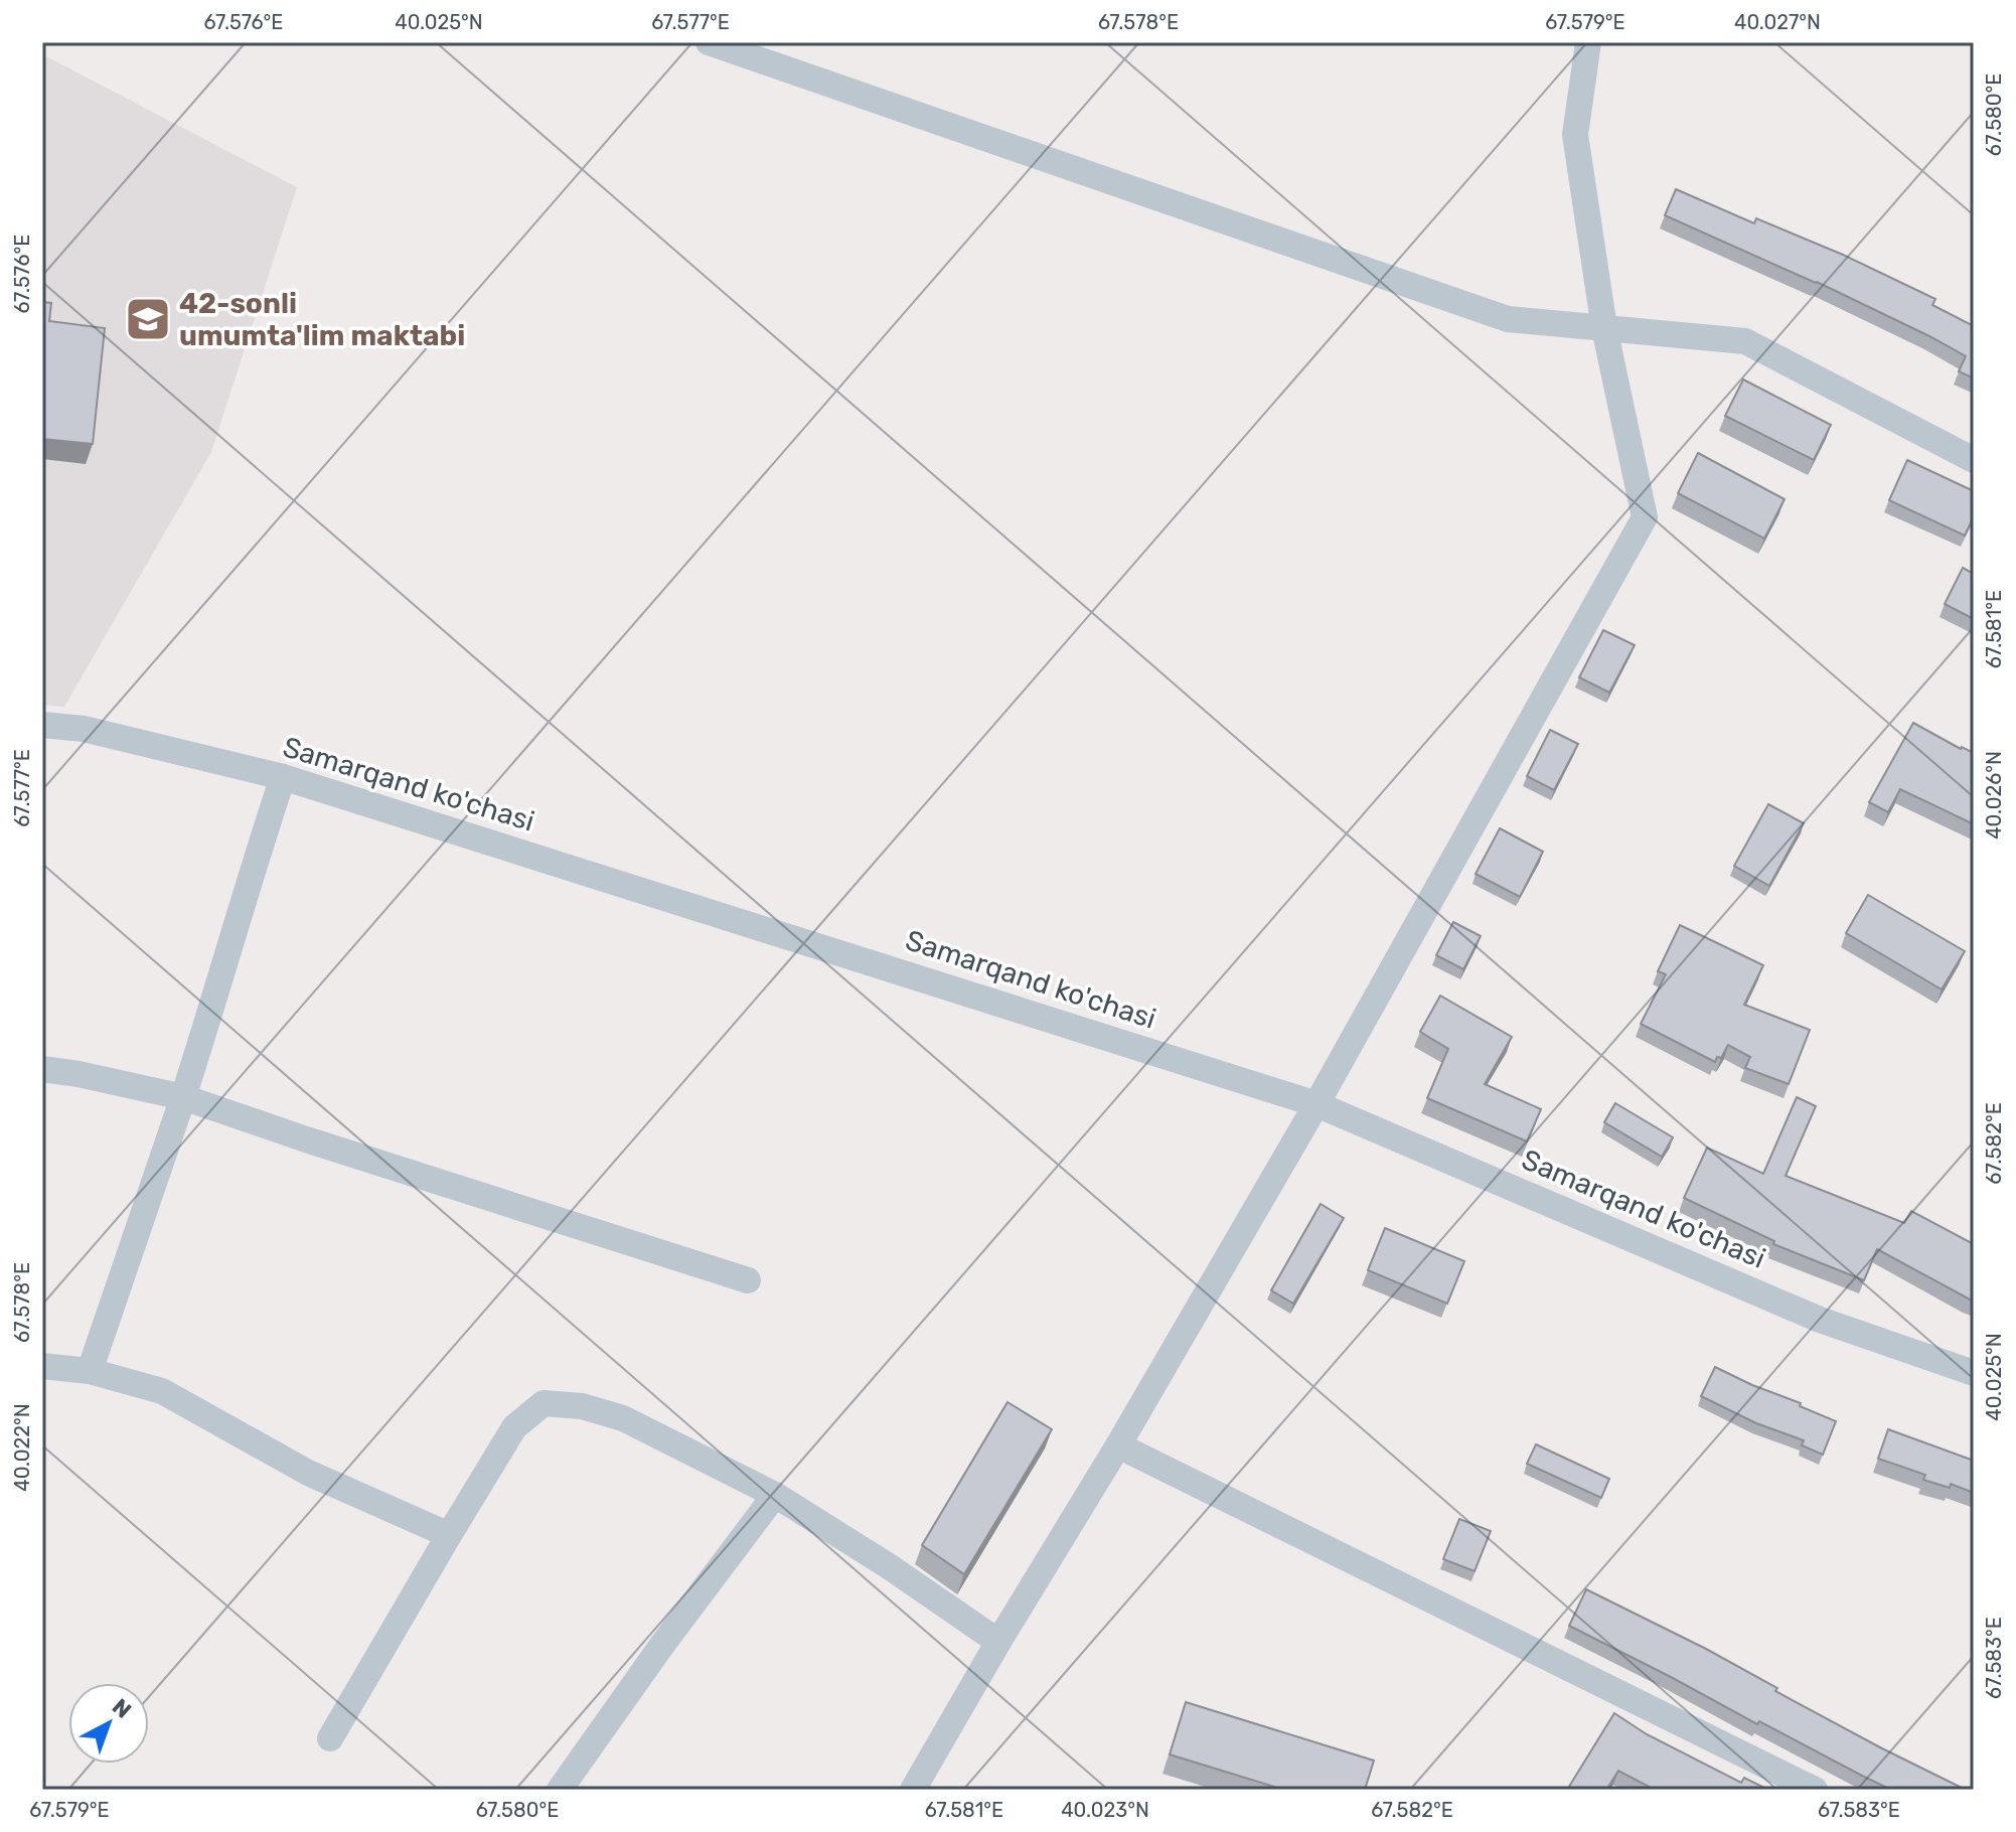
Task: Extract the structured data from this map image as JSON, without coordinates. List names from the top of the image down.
{
  "streets": {
    "street": ["Samarqand ko'chasi"]
  },
  "places": {
    "school or university": ["42-sonli umumta'lim maktabi"]
  },
  "north": "top right",
  "coordinates": [
    "67.576°E",
    "40.025°N",
    "67.577°E",
    "67.578°E",
    "67.579°E",
    "40.027°N",
    "67.580°E",
    "67.581°E",
    "40.026°N",
    "67.582°E",
    "40.022°N",
    "67.583°E",
    "40.023°N"
  ]
}
